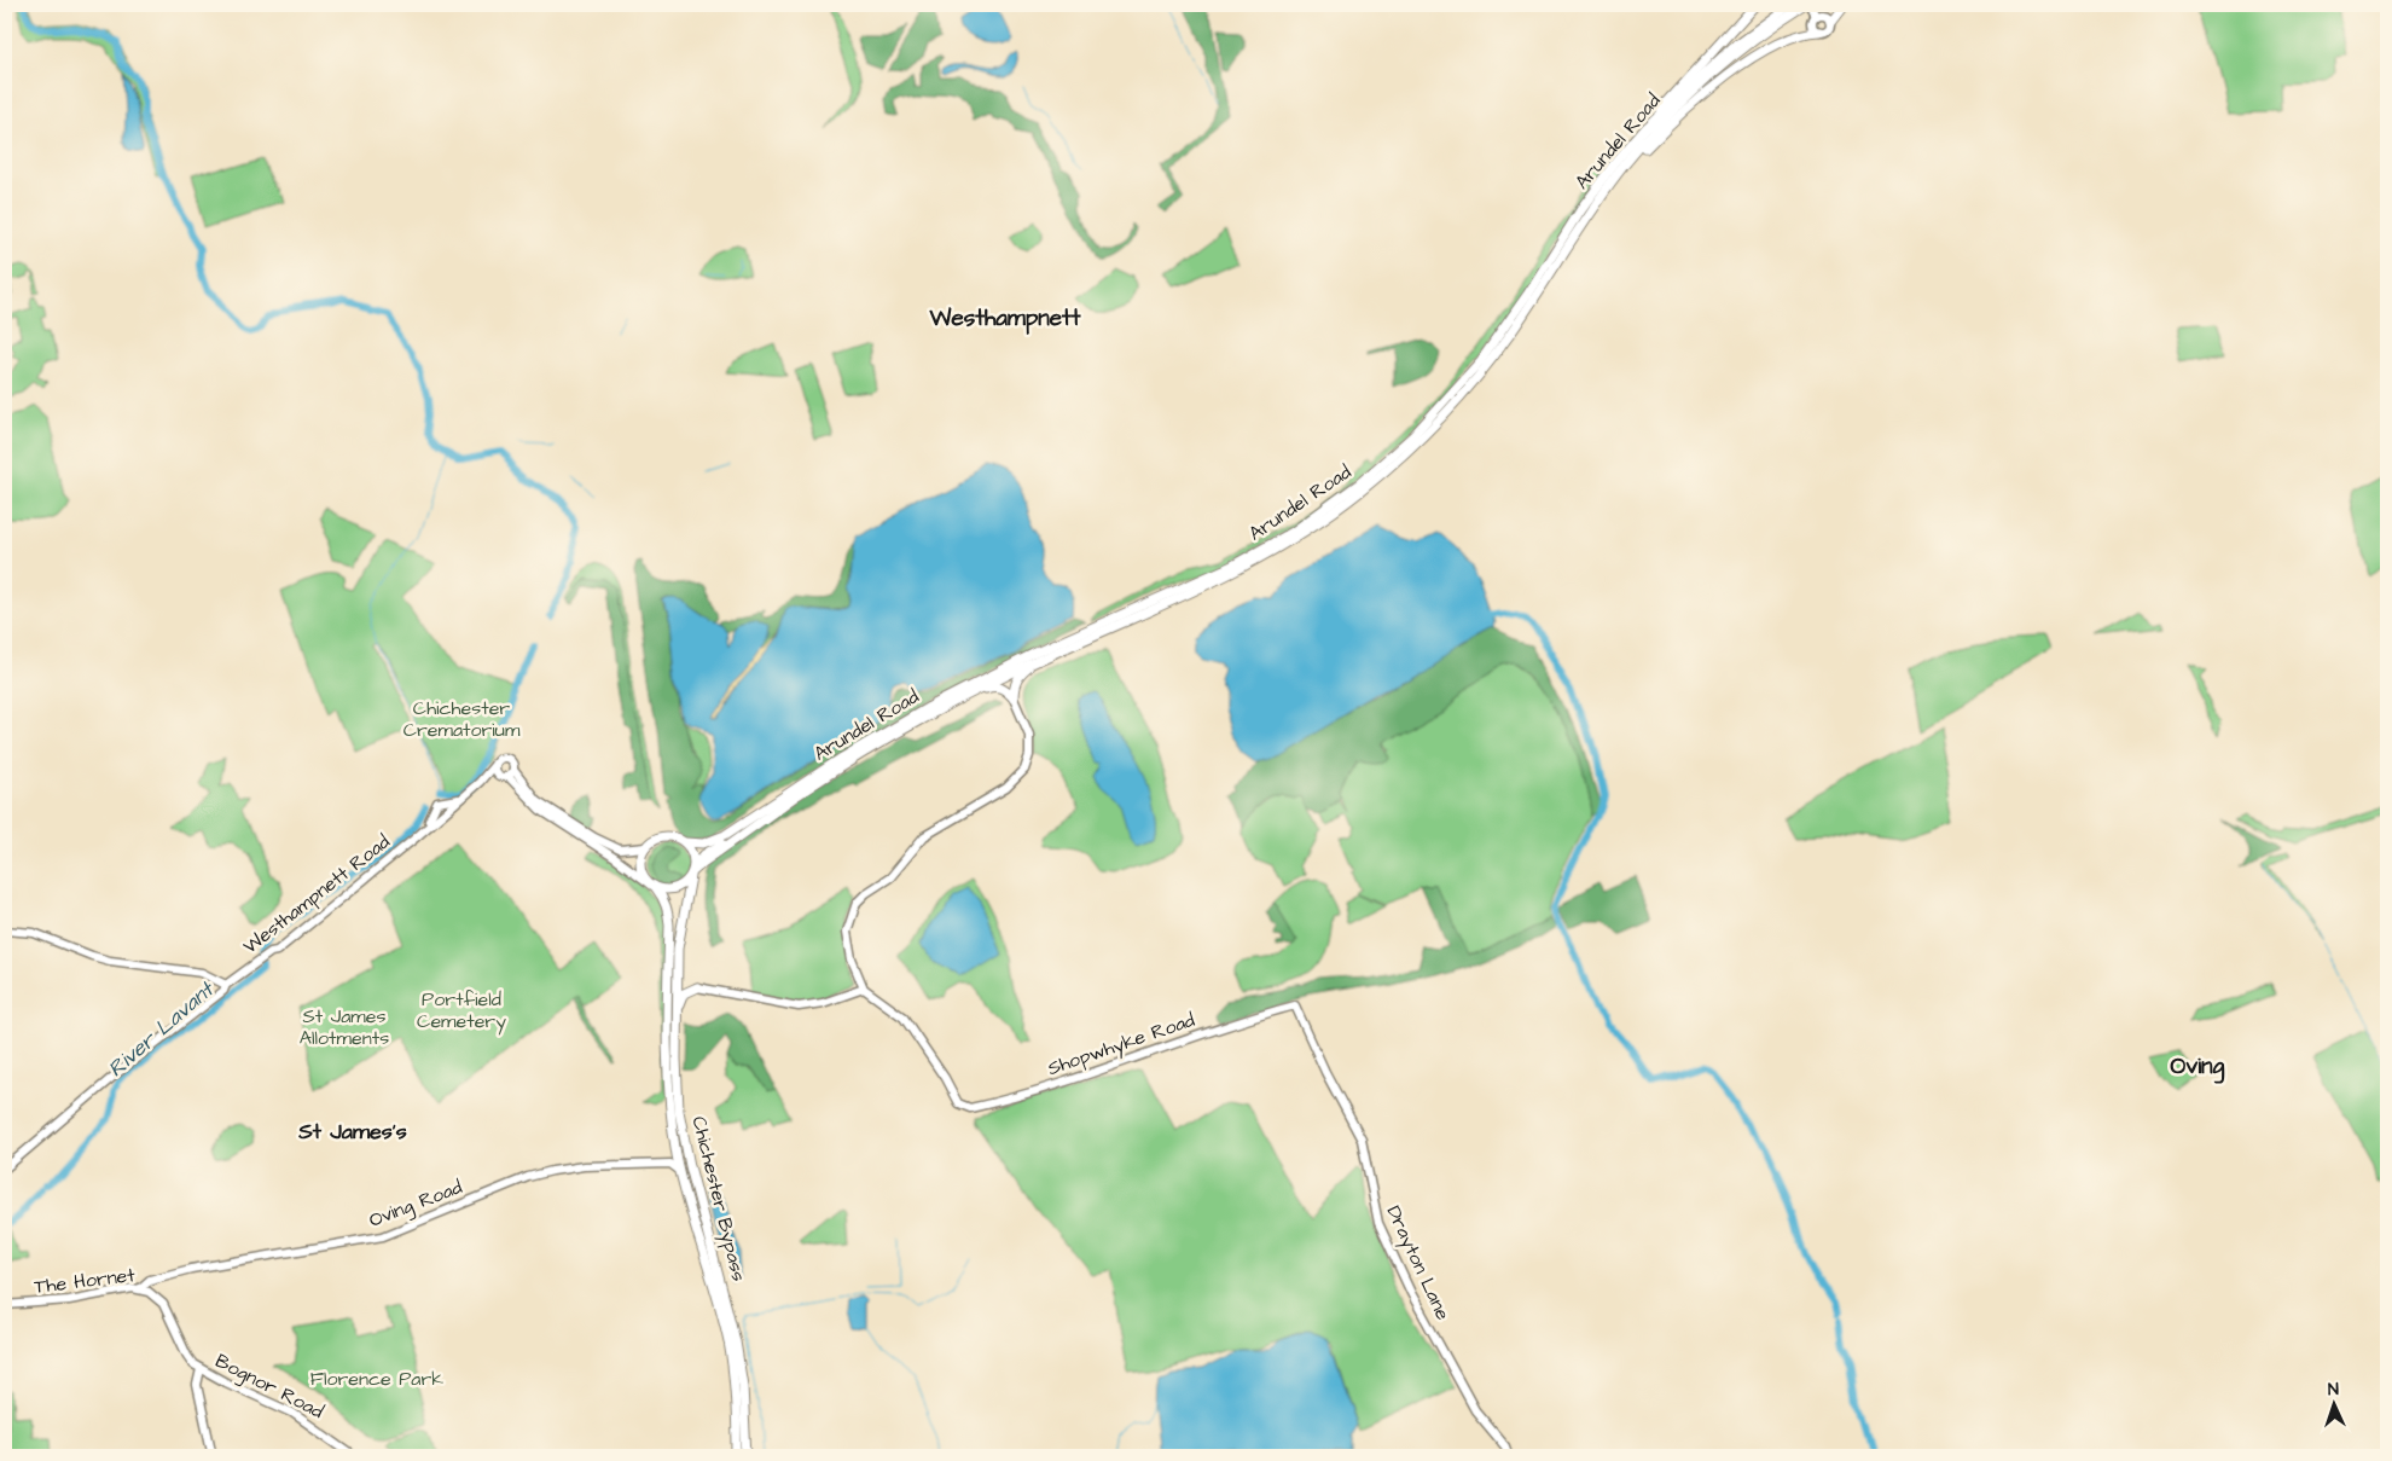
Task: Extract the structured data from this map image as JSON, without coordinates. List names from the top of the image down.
{
  "streets": {
    "highway": ["Arundel Road", "Chichester Bypass"],
    "main road": [
      "Westhampnett Road",
      "Shopwhyke Road",
      "Oving Road",
      "Drayton Lane",
      "The Hornet",
      "Bognor Road"
    ]
  },
  "crossings": [
    ["Arundel Road", "Chichester Bypass"],
    ["Shopwhyke Road", "Drayton Lane"],
    ["Oving Road", "The Hornet"],
    ["The Hornet", "Bognor Road"]
  ],
  "districts": ["Westhampnett", "Oving", "St James's"],
  "water": ["River Lavant"],
  "parks": [
    "Chichester Crematorium",
    "Portfield Cemetery",
    "St James Allotments",
    "Florence Park"
  ],
  "north": "top"
}
